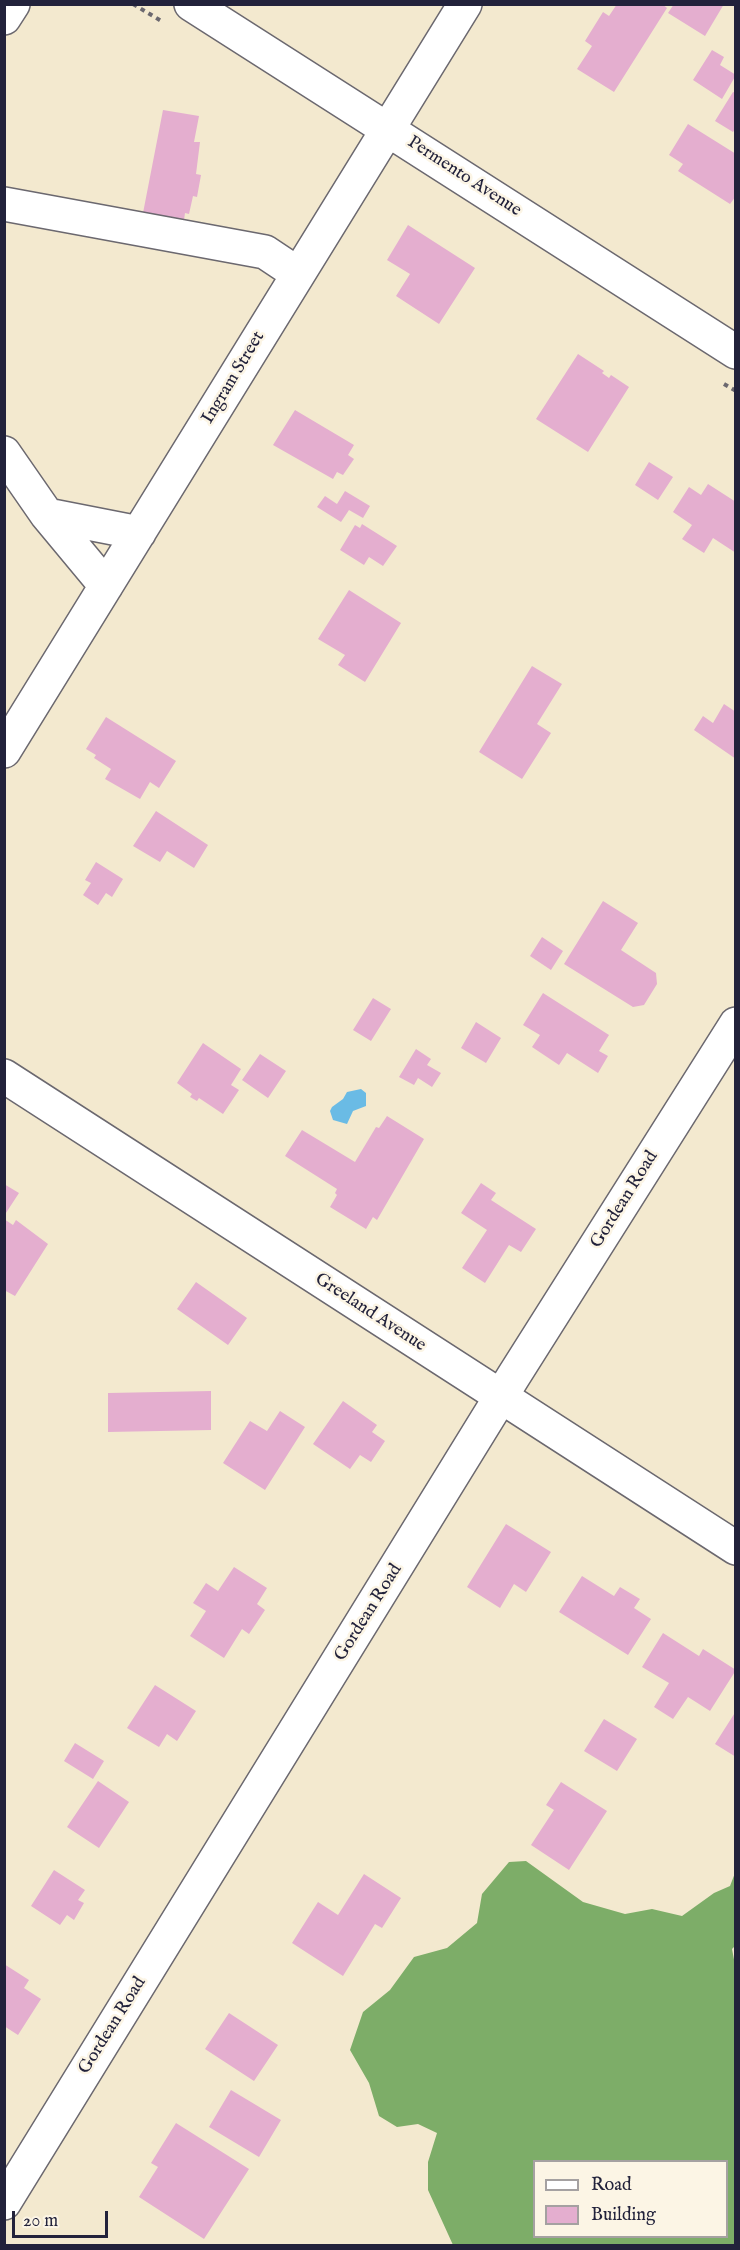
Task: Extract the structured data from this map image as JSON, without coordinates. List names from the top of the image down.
{
  "streets": {
    "street": [
      "Permento Avenue",
      "Ingram Street",
      "Gordean Road",
      "Greeland Avenue"
    ]
  },
  "crossings": [
    ["Permento Avenue", "Ingram Street"],
    ["Gordean Road", "Greeland Avenue"]
  ],
  "legend": ["Road", "Building"],
  "scale_bar": "20 m"
}
